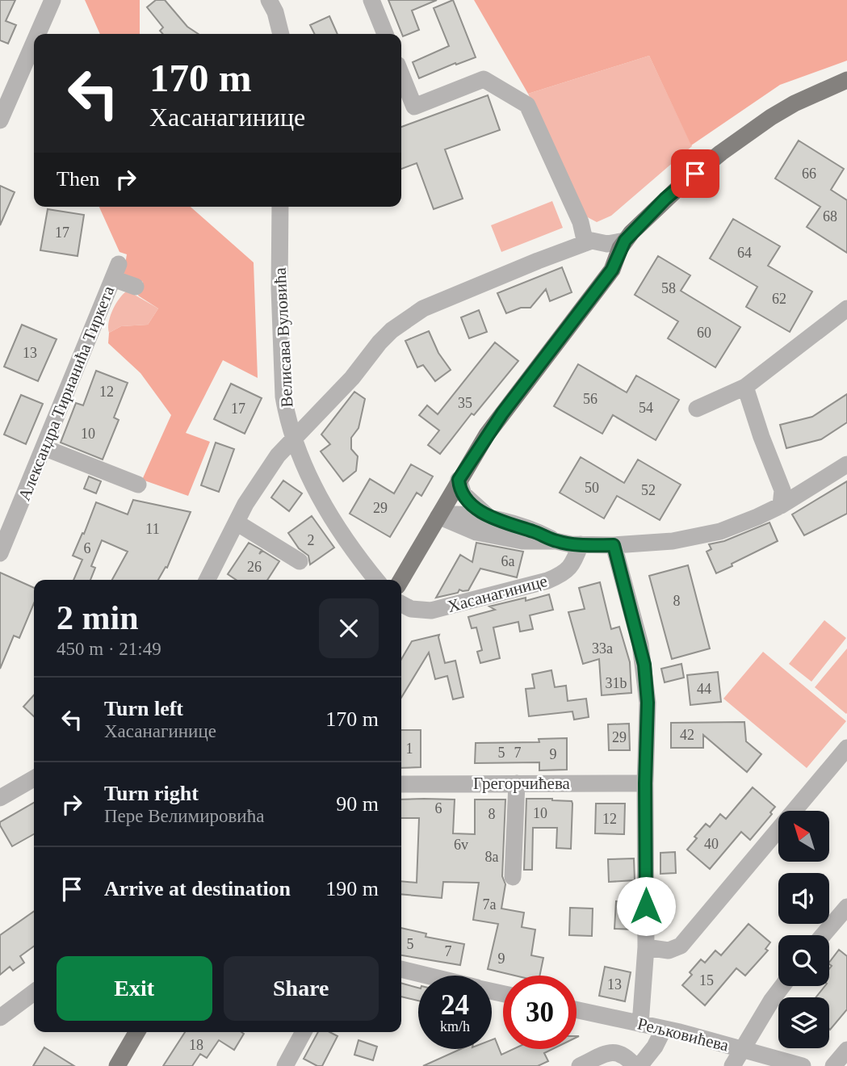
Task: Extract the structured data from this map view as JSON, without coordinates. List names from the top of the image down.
{
  "streets": {
    "street": [
      "Велисава Вуловића",
      "Александра Тирнанића Тиркета",
      "Хасанагинице",
      "Грегорчићева",
      "Рељковићева"
    ]
  },
  "house_numbers": [
    "66",
    "68",
    "17",
    "64",
    "58",
    "62",
    "60",
    "13",
    "12",
    "56",
    "35",
    "54",
    "17",
    "10",
    "50",
    "52",
    "29",
    "11",
    "2",
    "6",
    "6a",
    "26",
    "8",
    "33a",
    "31b",
    "44",
    "42",
    "29",
    "1",
    "5",
    "7",
    "9",
    "6",
    "10",
    "8",
    "12",
    "40",
    "6v",
    "8a",
    "7a",
    "5",
    "7",
    "9",
    "15",
    "13",
    "18"
  ],
  "north": "top left",
  "page": {
    "turn": ["170 m", "Хасанагинице"],
    "then": "Then",
    "heading": ["2 min", "450 m · 21:49"],
    "list": [
      {
        "name": "Turn left",
        "note": "Хасанагинице",
        "value": "170 m"
      },
      {
        "name": "Turn right",
        "note": "Пере Велимировића",
        "value": "90 m"
      },
      {
        "name": "Arrive at destination",
        "value": "190 m"
      }
    ],
    "buttons": ["Exit", "Share"],
    "speed": "24 km/h",
    "limit": "30"
  }
}
